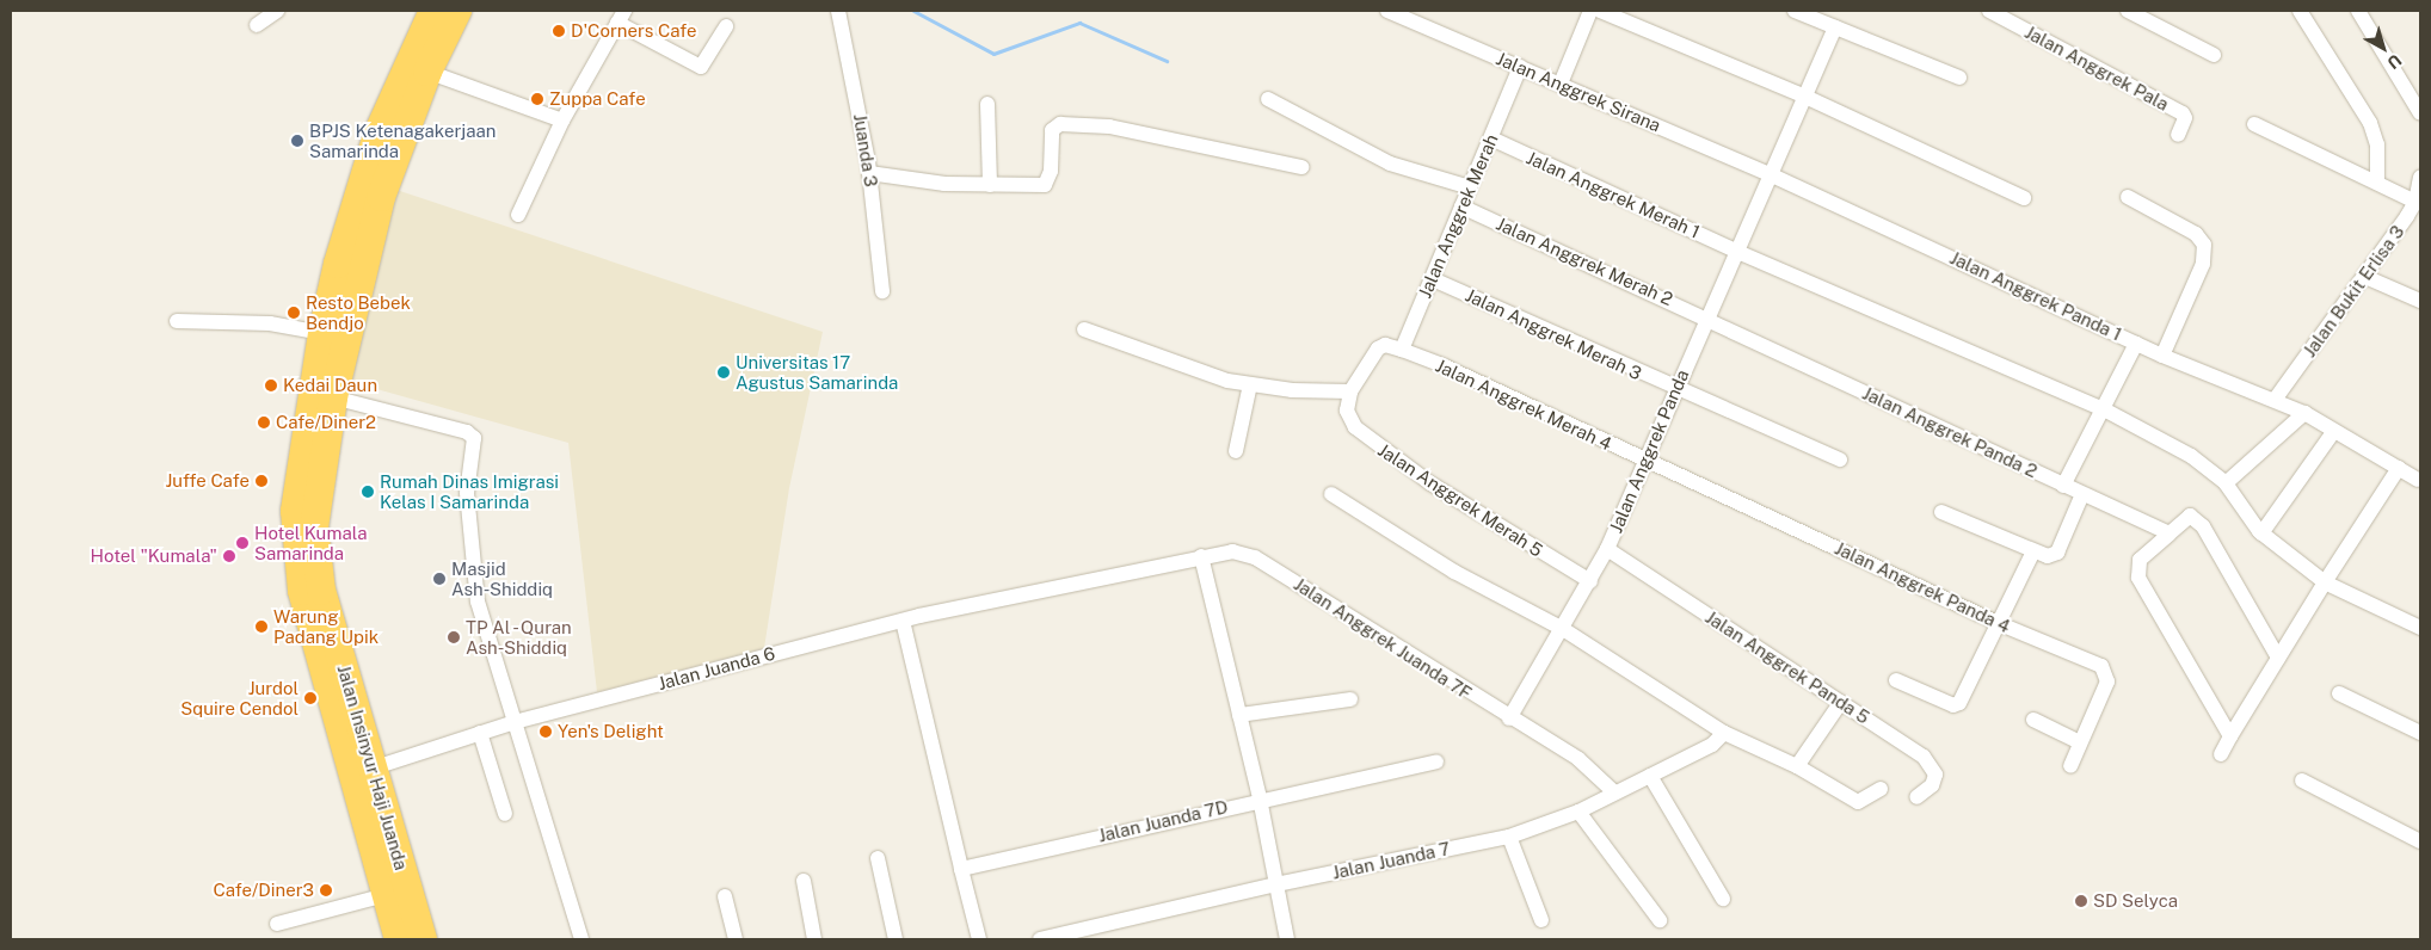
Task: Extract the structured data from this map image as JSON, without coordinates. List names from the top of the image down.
{
  "streets": {
    "highway": ["Jalan Insinyur Haji Juanda"],
    "street": [
      "Jalan Anggrek Pala",
      "Jalan Anggrek Sirana",
      "Juanda 3",
      "Jalan Anggrek Merah 1",
      "Jalan Anggrek Merah",
      "Jalan Anggrek Merah 2",
      "Jalan Bukit Erlisa 3",
      "Jalan Anggrek Panda 1",
      "Jalan Anggrek Merah 3",
      "Jalan Anggrek Merah 4",
      "Jalan Anggrek Panda 2",
      "Jalan Anggrek Panda",
      "Jalan Anggrek Merah 5",
      "Jalan Anggrek Panda 4",
      "Jalan Anggrek Juanda 7F",
      "Jalan Anggrek Panda 5",
      "Jalan Juanda 6",
      "Jalan Juanda 7D",
      "Jalan Juanda 7"
    ]
  },
  "crossings": [
    ["Jalan Anggrek Sirana", "Jalan Anggrek Merah"],
    ["Jalan Anggrek Sirana", "Jalan Anggrek Panda 1"],
    ["Jalan Anggrek Sirana", "Jalan Anggrek Panda"],
    ["Jalan Anggrek Merah 1", "Jalan Anggrek Merah"],
    ["Jalan Anggrek Merah 1", "Jalan Anggrek Panda"],
    ["Jalan Anggrek Merah", "Jalan Anggrek Merah 2"],
    ["Jalan Anggrek Merah", "Jalan Anggrek Merah 3"],
    ["Jalan Anggrek Merah", "Jalan Anggrek Merah 4"],
    ["Jalan Anggrek Merah 2", "Jalan Anggrek Panda 2"],
    ["Jalan Anggrek Merah 2", "Jalan Anggrek Panda"],
    ["Jalan Bukit Erlisa 3", "Jalan Anggrek Panda 1"],
    ["Jalan Anggrek Panda 1", "Jalan Anggrek Panda"],
    ["Jalan Anggrek Merah 3", "Jalan Anggrek Panda"],
    ["Jalan Anggrek Merah 4", "Jalan Anggrek Panda"],
    ["Jalan Anggrek Merah 4", "Jalan Anggrek Panda 4"],
    ["Jalan Anggrek Panda 2", "Jalan Anggrek Panda"],
    ["Jalan Anggrek Panda", "Jalan Anggrek Merah 5"],
    ["Jalan Anggrek Panda", "Jalan Anggrek Panda 4"],
    ["Jalan Anggrek Panda", "Jalan Anggrek Juanda 7F"],
    ["Jalan Anggrek Panda", "Jalan Anggrek Panda 5"],
    ["Jalan Anggrek Juanda 7F", "Jalan Juanda 6"],
    ["Jalan Anggrek Juanda 7F", "Jalan Juanda 7"],
    ["Jalan Juanda 6", "Jalan Insinyur Haji Juanda"]
  ],
  "places": [
    "D'Corners Cafe",
    "Zuppa Cafe",
    "BPJS Ketenagakerjaan Samarinda",
    "Resto Bebek Bendjo",
    "Universitas 17 Agustus Samarinda",
    "Kedai Daun",
    "Cafe/Diner2",
    "Juffe Cafe",
    "Rumah Dinas Imigrasi Kelas I Samarinda",
    "Hotel Kumala Samarinda",
    "Hotel \"Kumala\"",
    "Masjid Ash-Shiddiq",
    "Warung Padang Upik",
    "TP Al - Quran Ash-Shiddiq",
    "Jurdol Squire Cendol",
    "Yen's Delight",
    "Cafe/Diner3",
    "SD Selyca"
  ],
  "north": "bottom right"
}
